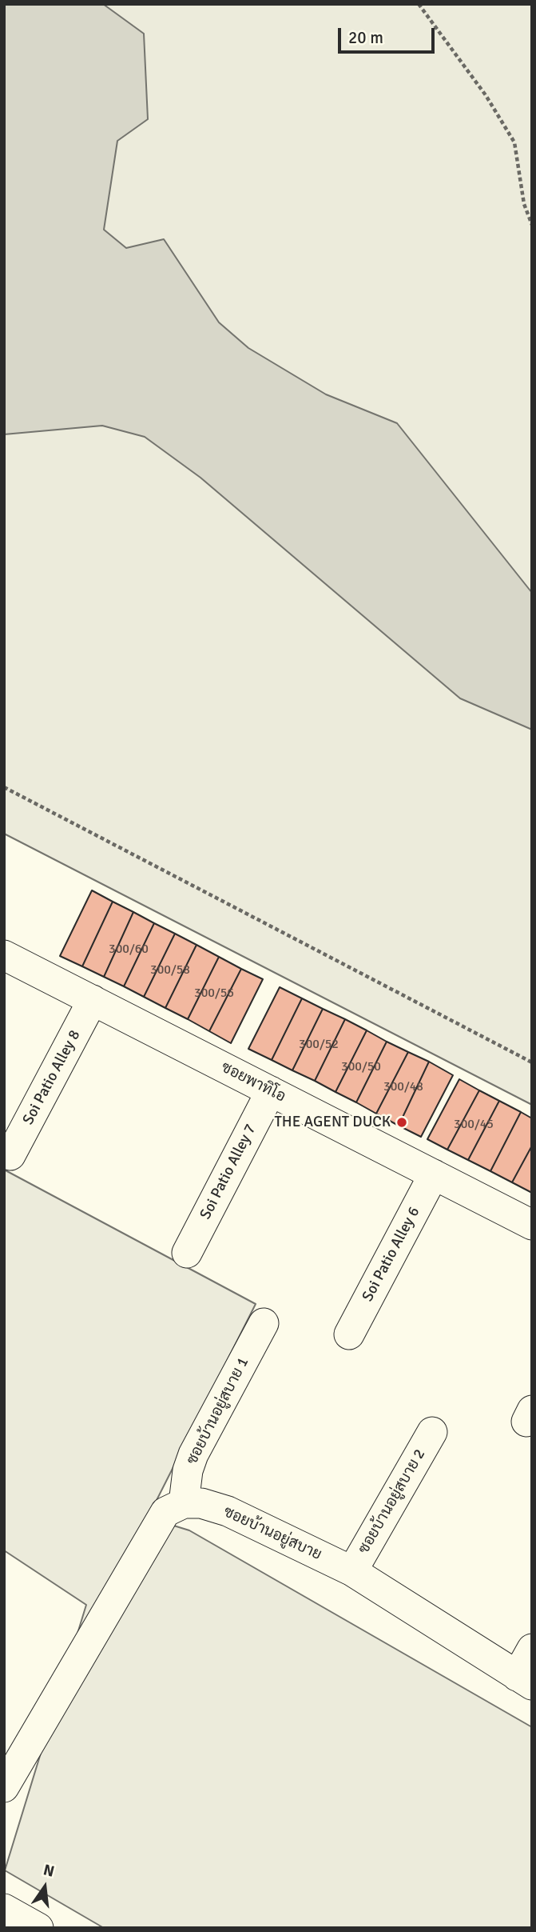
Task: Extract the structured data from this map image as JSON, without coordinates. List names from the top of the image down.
{
  "streets": {
    "street": [
      "Soi Patio Alley 8",
      "ซอยพาทิโอ",
      "Soi Patio Alley 7",
      "Soi Patio Alley 6",
      "ซอยบ้านอยู่สบาย 1",
      "ซอยบ้านอยู่สบาย 2",
      "ซอยบ้านอยู่สบาย"
    ]
  },
  "crossings": [
    ["Soi Patio Alley 8", "ซอยพาทิโอ"],
    ["ซอยพาทิโอ", "Soi Patio Alley 7"],
    ["ซอยพาทิโอ", "Soi Patio Alley 6"],
    ["ซอยบ้านอยู่สบาย 1", "ซอยบ้านอยู่สบาย"],
    ["ซอยบ้านอยู่สบาย 2", "ซอยบ้านอยู่สบาย"]
  ],
  "places": ["THE AGENT DUCK"],
  "house_numbers": [
    "300/60",
    "300/58",
    "300/56",
    "300/52",
    "300/50",
    "300/48",
    "300/45"
  ],
  "scale_bar": "20 m",
  "north": "top"
}
